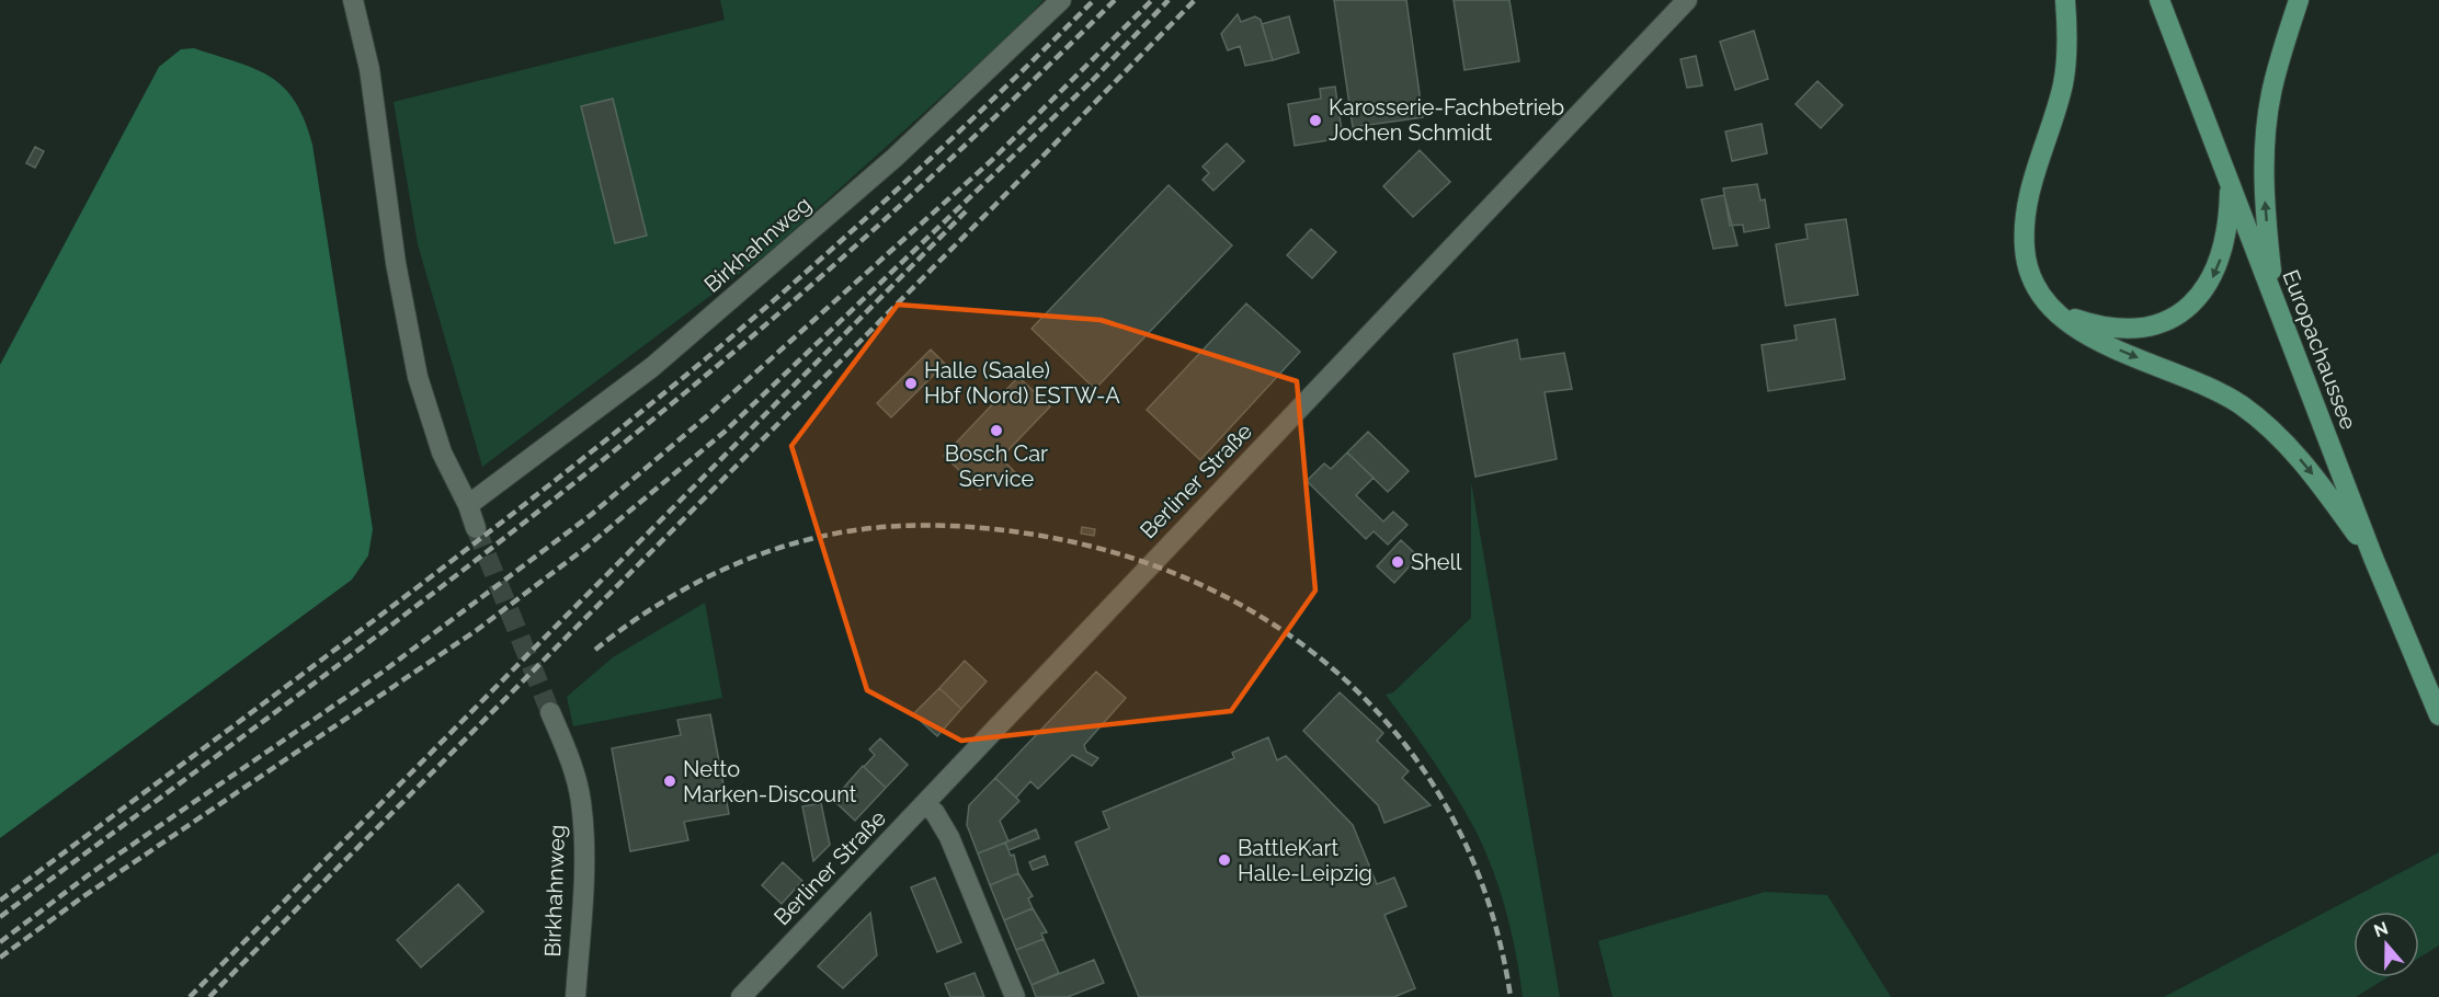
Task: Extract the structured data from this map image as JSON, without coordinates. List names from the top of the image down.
{
  "streets": {
    "main road": ["Europachaussee"],
    "street": ["Birkhahnweg", "Berliner Straße"]
  },
  "places": [
    "Karosserie-Fachbetrieb Jochen Schmidt",
    "Halle (Saale) Hbf (Nord) ESTW-A",
    "Bosch Car Service",
    "Shell",
    "Netto Marken-Discount",
    "BattleKart Halle-Leipzig"
  ],
  "north": "top"
}
